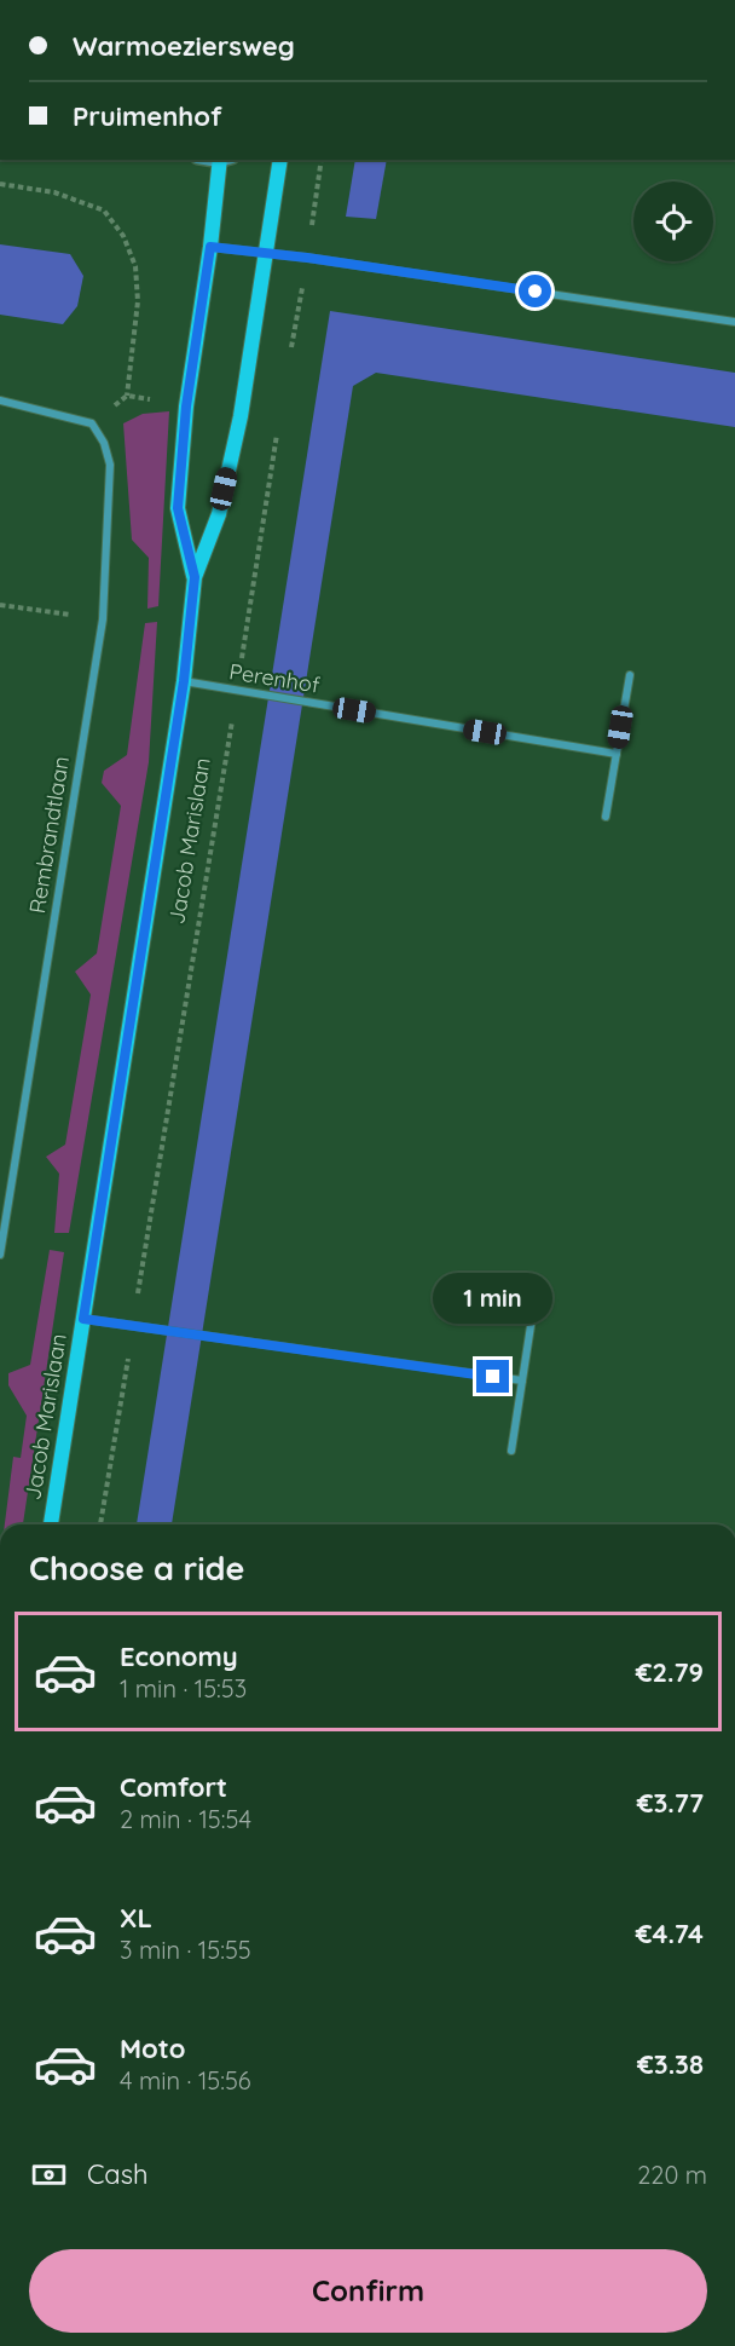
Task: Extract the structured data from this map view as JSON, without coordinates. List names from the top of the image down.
{
  "streets": {
    "main road": ["Jacob Marislaan"],
    "street": ["Perenhof", "Rembrandtlaan"]
  },
  "crossings": [
    ["Perenhof", "Jacob Marislaan"]
  ],
  "page": {
    "banner": ["Warmoeziersweg", "Pruimenhof"],
    "bubble": "1 min",
    "heading": "Choose a ride",
    "list": [
      {
        "name": "Economy",
        "note": "1 min · 15:53",
        "value": "€2.79"
      },
      {
        "name": "Comfort",
        "note": "2 min · 15:54",
        "value": "€3.77"
      },
      {
        "name": "XL",
        "note": "3 min · 15:55",
        "value": "€4.74"
      },
      {
        "name": "Moto",
        "note": "4 min · 15:56",
        "value": "€3.38"
      }
    ],
    "pay": ["Cash", "220 m"],
    "buttons": "Confirm"
  }
}
